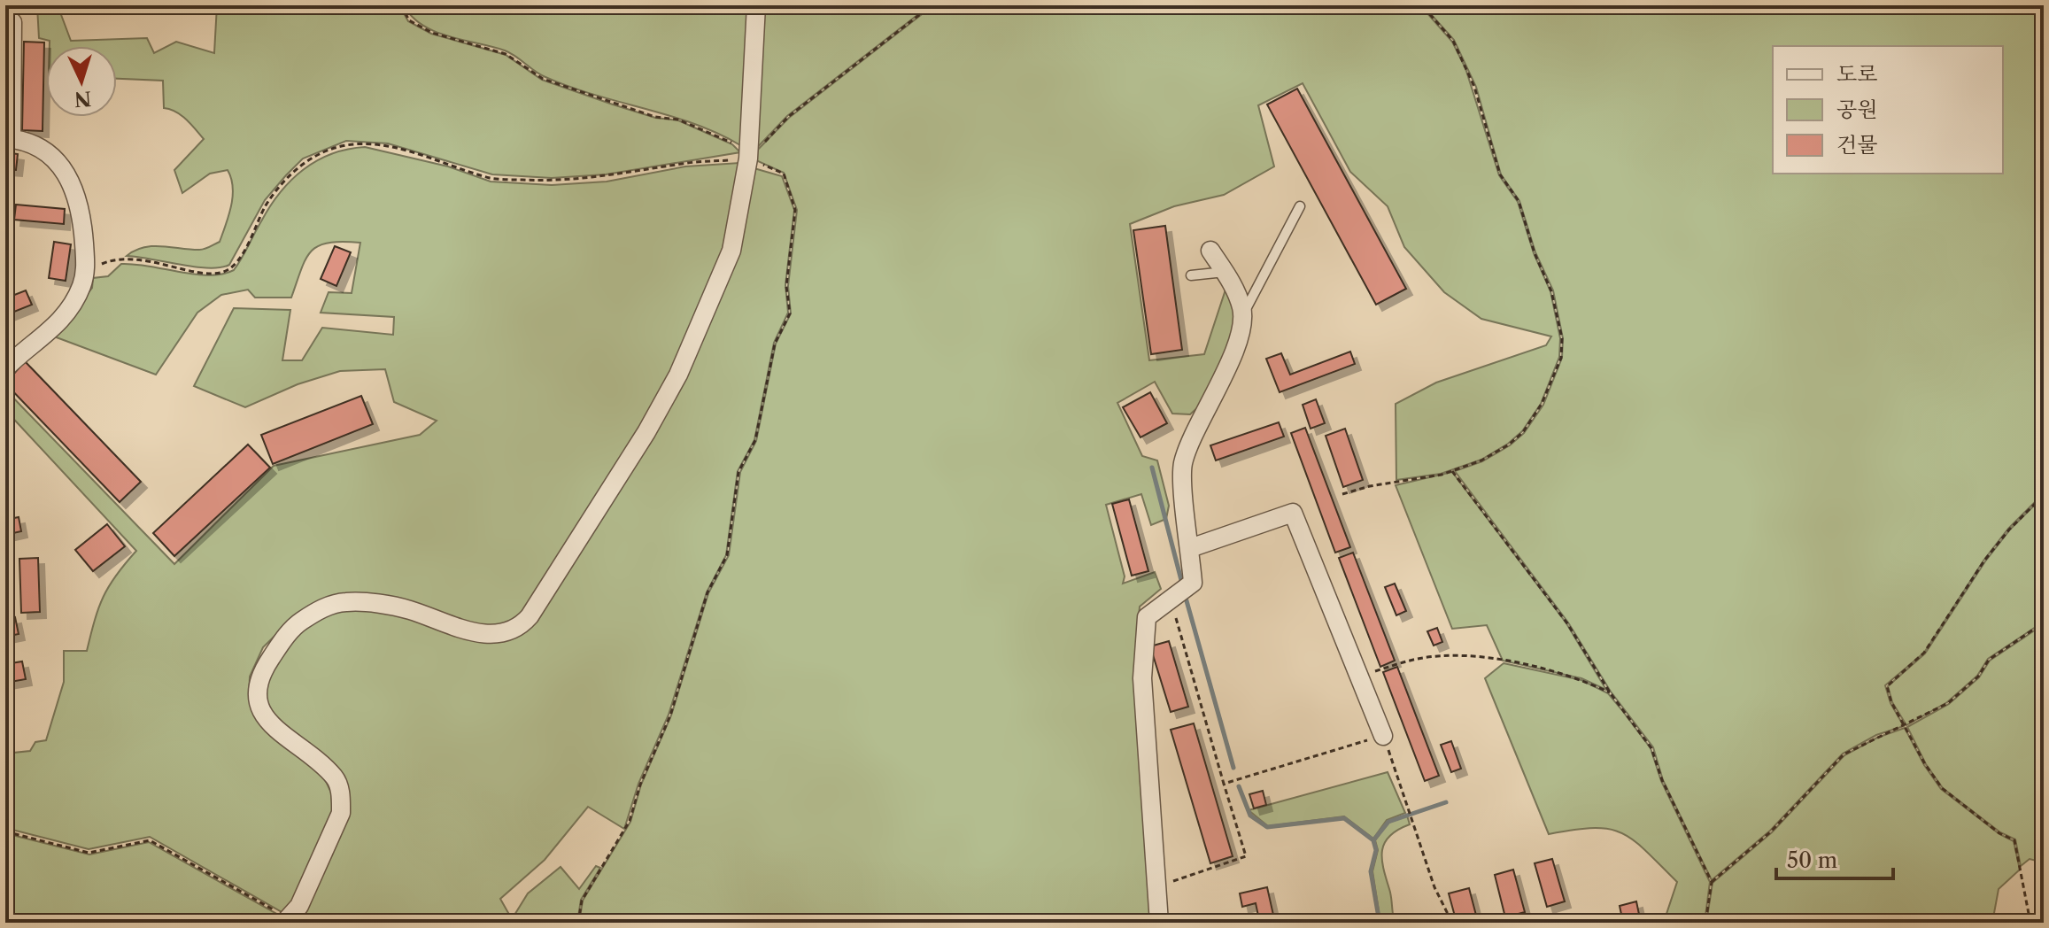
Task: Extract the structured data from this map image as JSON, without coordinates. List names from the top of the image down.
{
  "legend": ["도로", "공원", "건물"],
  "scale_bar": "50 m",
  "north": "bottom"
}
